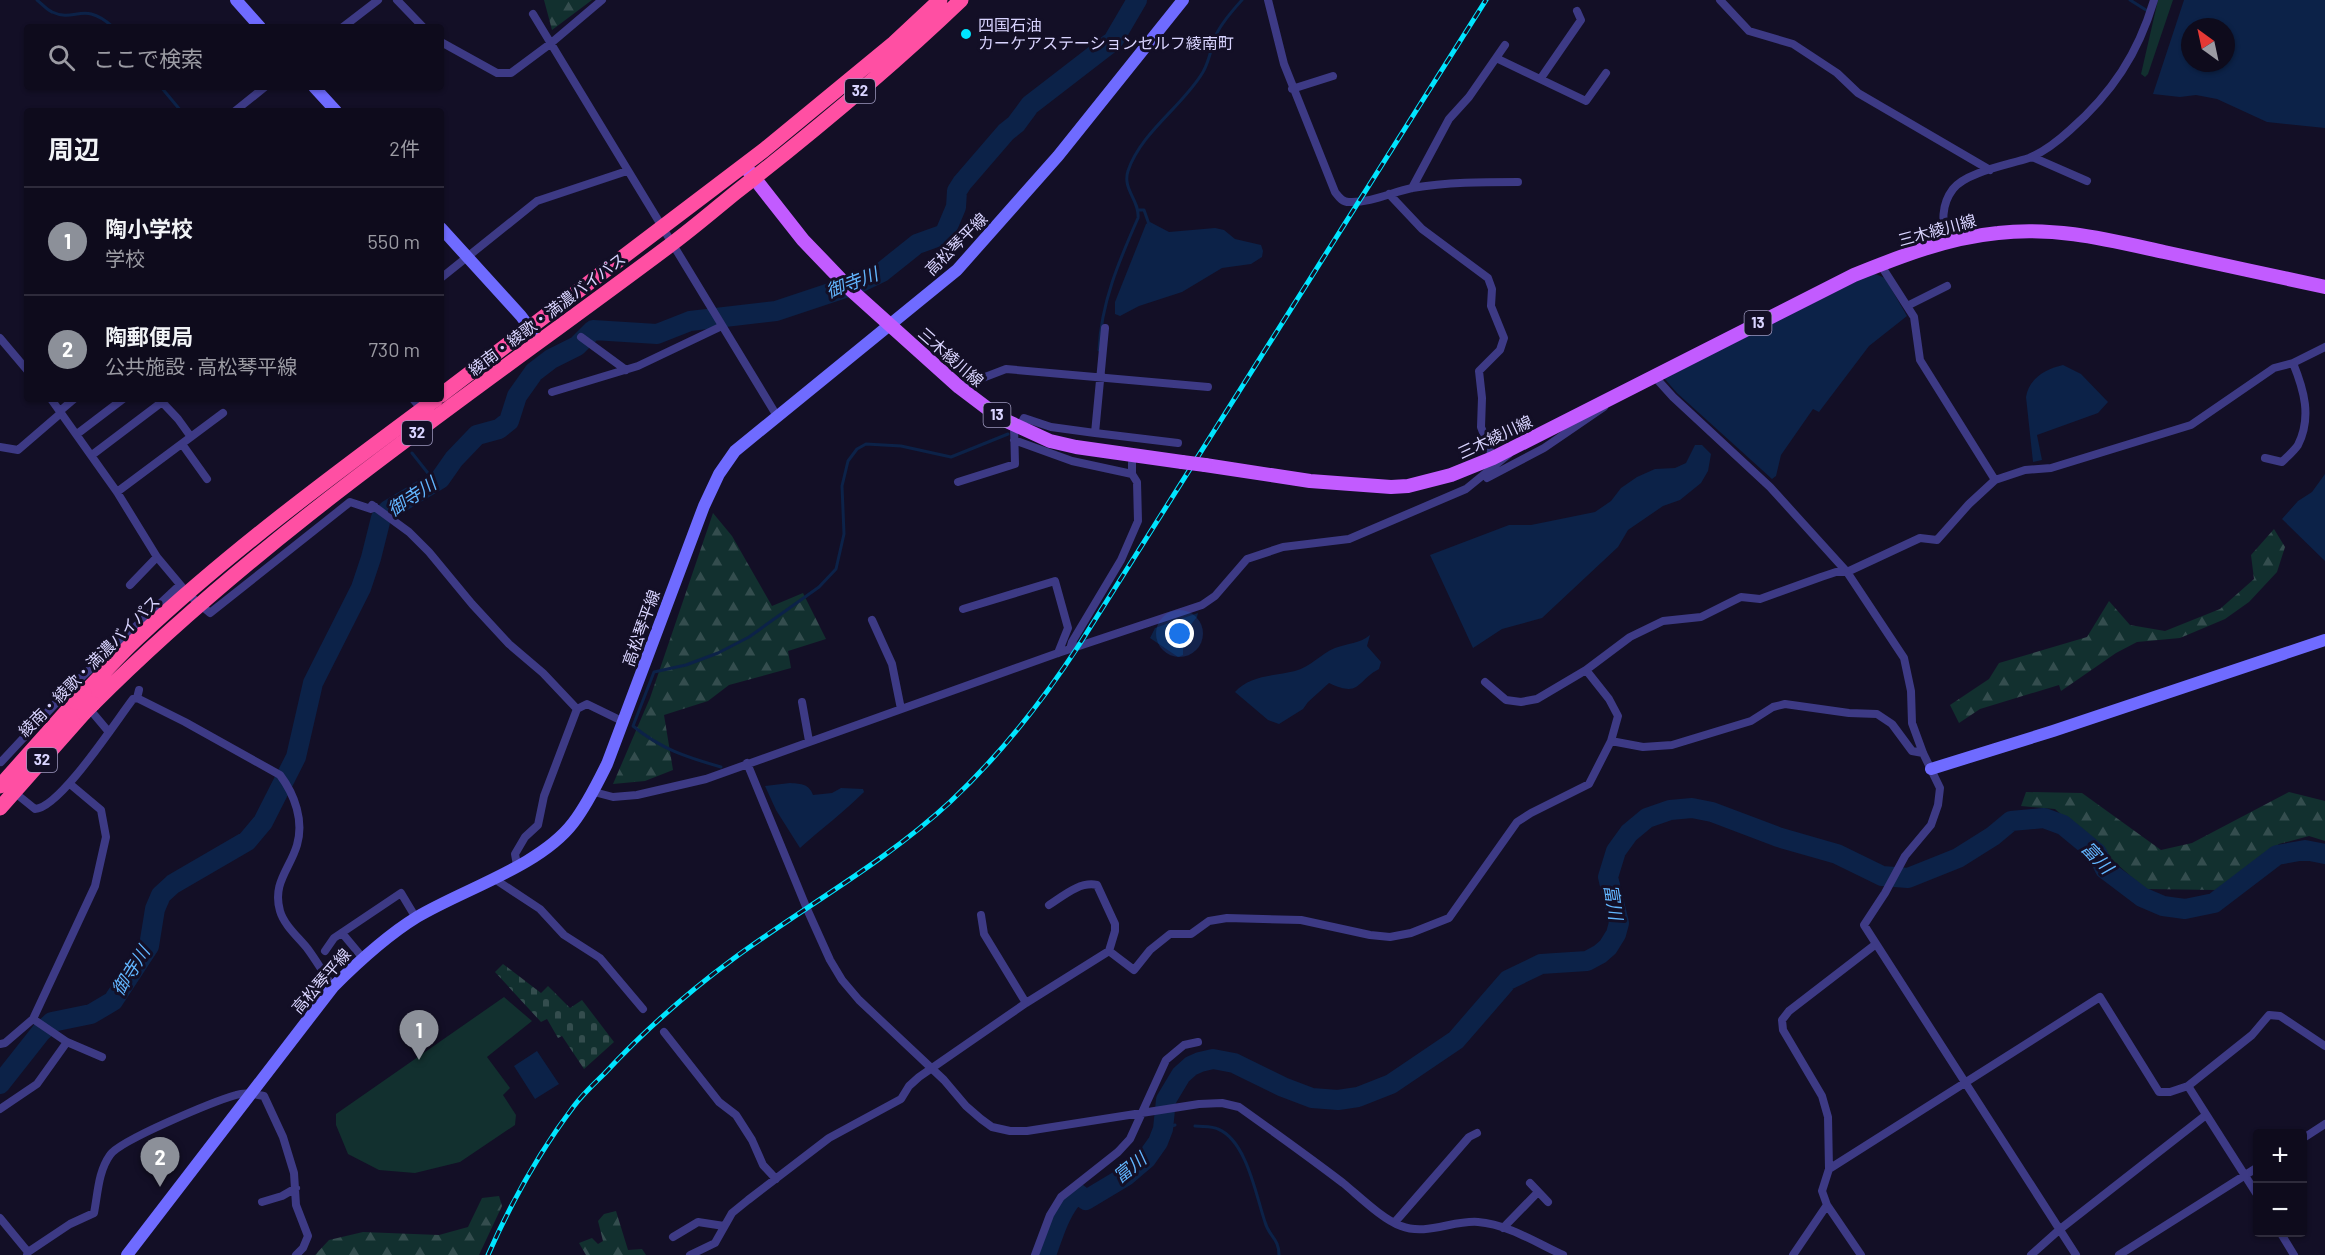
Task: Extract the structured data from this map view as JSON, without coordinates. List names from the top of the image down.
{
  "streets": {
    "highway": ["32", "綾南・綾歌・満濃バイパス"],
    "main road": ["三木綾川線", "高松琴平線", "13"]
  },
  "crossings": [
    ["三木綾川線", "高松琴平線"],
    ["三木綾川線", "綾南・綾歌・満濃バイパス"]
  ],
  "water": ["御寺川", "富川"],
  "places": ["四国石油 カーケアステーションセルフ綾南町"],
  "north": "top left",
  "page": {
    "search": "ここで検索",
    "heading": ["周辺", "2件"],
    "list": [
      {
        "mark": "1",
        "name": "陶小学校",
        "note": "学校",
        "value": "550 m"
      },
      {
        "mark": "2",
        "name": "陶郵便局",
        "note": "公共施設 · 高松琴平線",
        "value": "730 m"
      }
    ],
    "pins": ["1", "2"],
    "map_buttons": ["+", "−"]
  }
}
